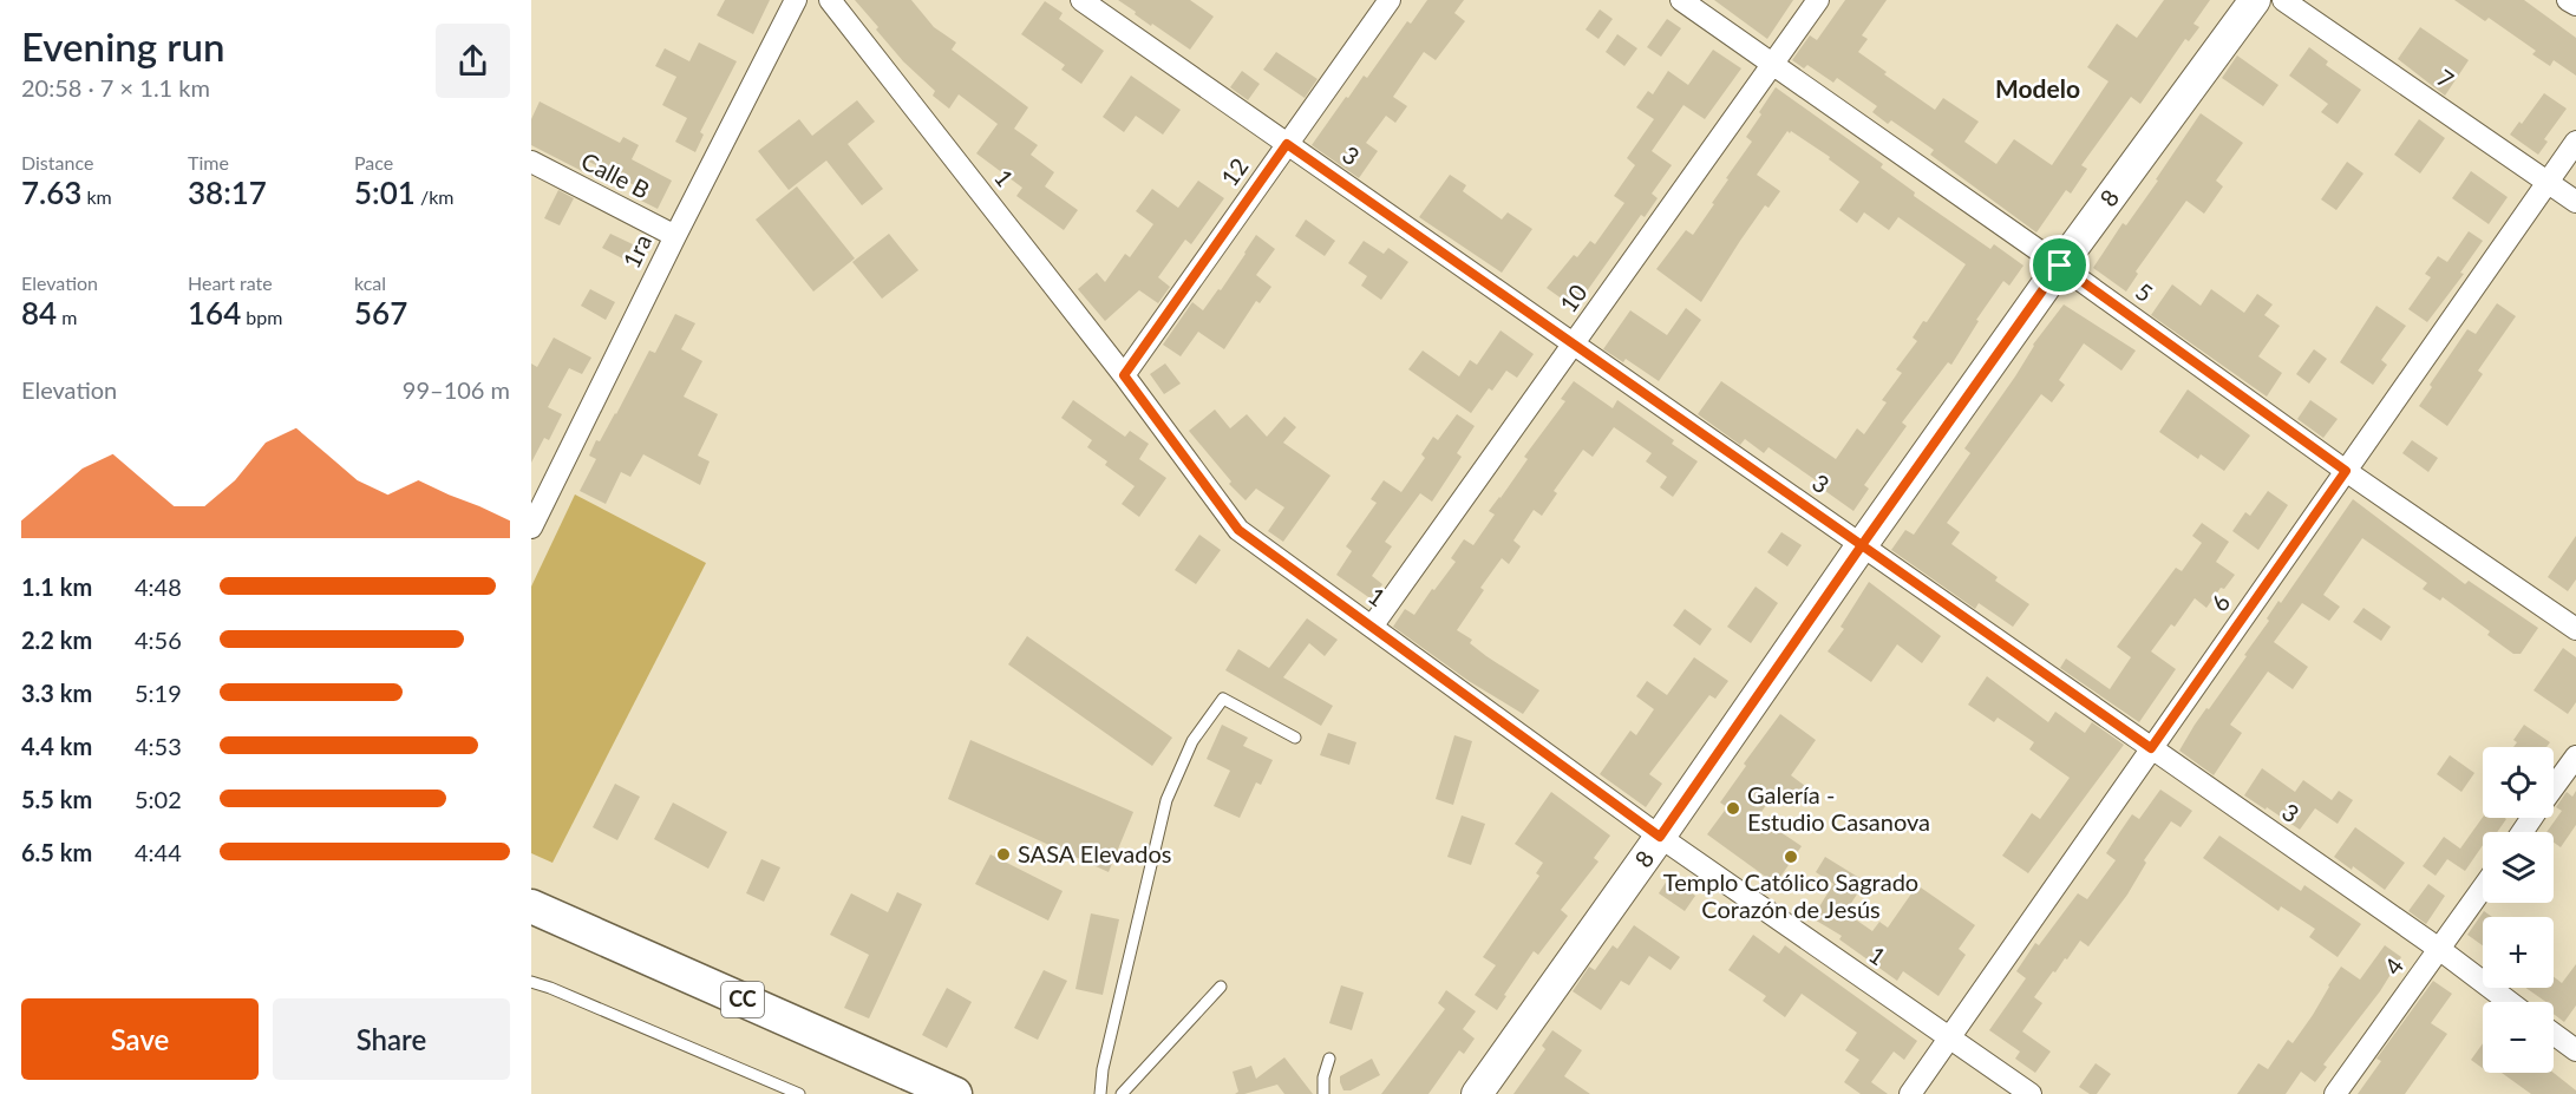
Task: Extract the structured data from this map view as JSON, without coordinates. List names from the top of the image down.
{
  "streets": {
    "main road": ["CC"],
    "street": [
      "7",
      "3",
      "12",
      "Calle B",
      "1",
      "8",
      "1ra",
      "5",
      "10",
      "6",
      "4"
    ]
  },
  "crossings": [
    ["7", "6"],
    ["3", "12"],
    ["3", "8"],
    ["3", "10"],
    ["3", "6"],
    ["3", "4"],
    ["12", "1"],
    ["Calle B", "1ra"],
    ["1", "8"],
    ["1", "10"],
    ["1", "6"],
    ["8", "5"],
    ["5", "10"],
    ["5", "6"]
  ],
  "districts": ["Modelo"],
  "places": ["Galería - Estudio Casanova", "SASA Elevados", "Templo Católico Sagrado Corazón de Jesús"],
  "page": {
    "heading": ["Evening run", "20:58 · 7 × 1.1 km"],
    "stats": [
      ["Distance", "7.63 km"],
      ["Time", "38:17"],
      ["Pace", "5:01 /km"],
      ["Elevation", "84 m"],
      ["Heart rate", "164 bpm"],
      ["kcal", "567"]
    ],
    "chart": ["Elevation", "99–106 m"],
    "list": [
      {
        "name": "1.1 km",
        "note": "4:48"
      },
      {
        "name": "2.2 km",
        "note": "4:56"
      },
      {
        "name": "3.3 km",
        "note": "5:19"
      },
      {
        "name": "4.4 km",
        "note": "4:53"
      },
      {
        "name": "5.5 km",
        "note": "5:02"
      },
      {
        "name": "6.5 km",
        "note": "4:44"
      }
    ],
    "map_buttons": ["+", "−"],
    "buttons": ["Save", "Share"]
  }
}
